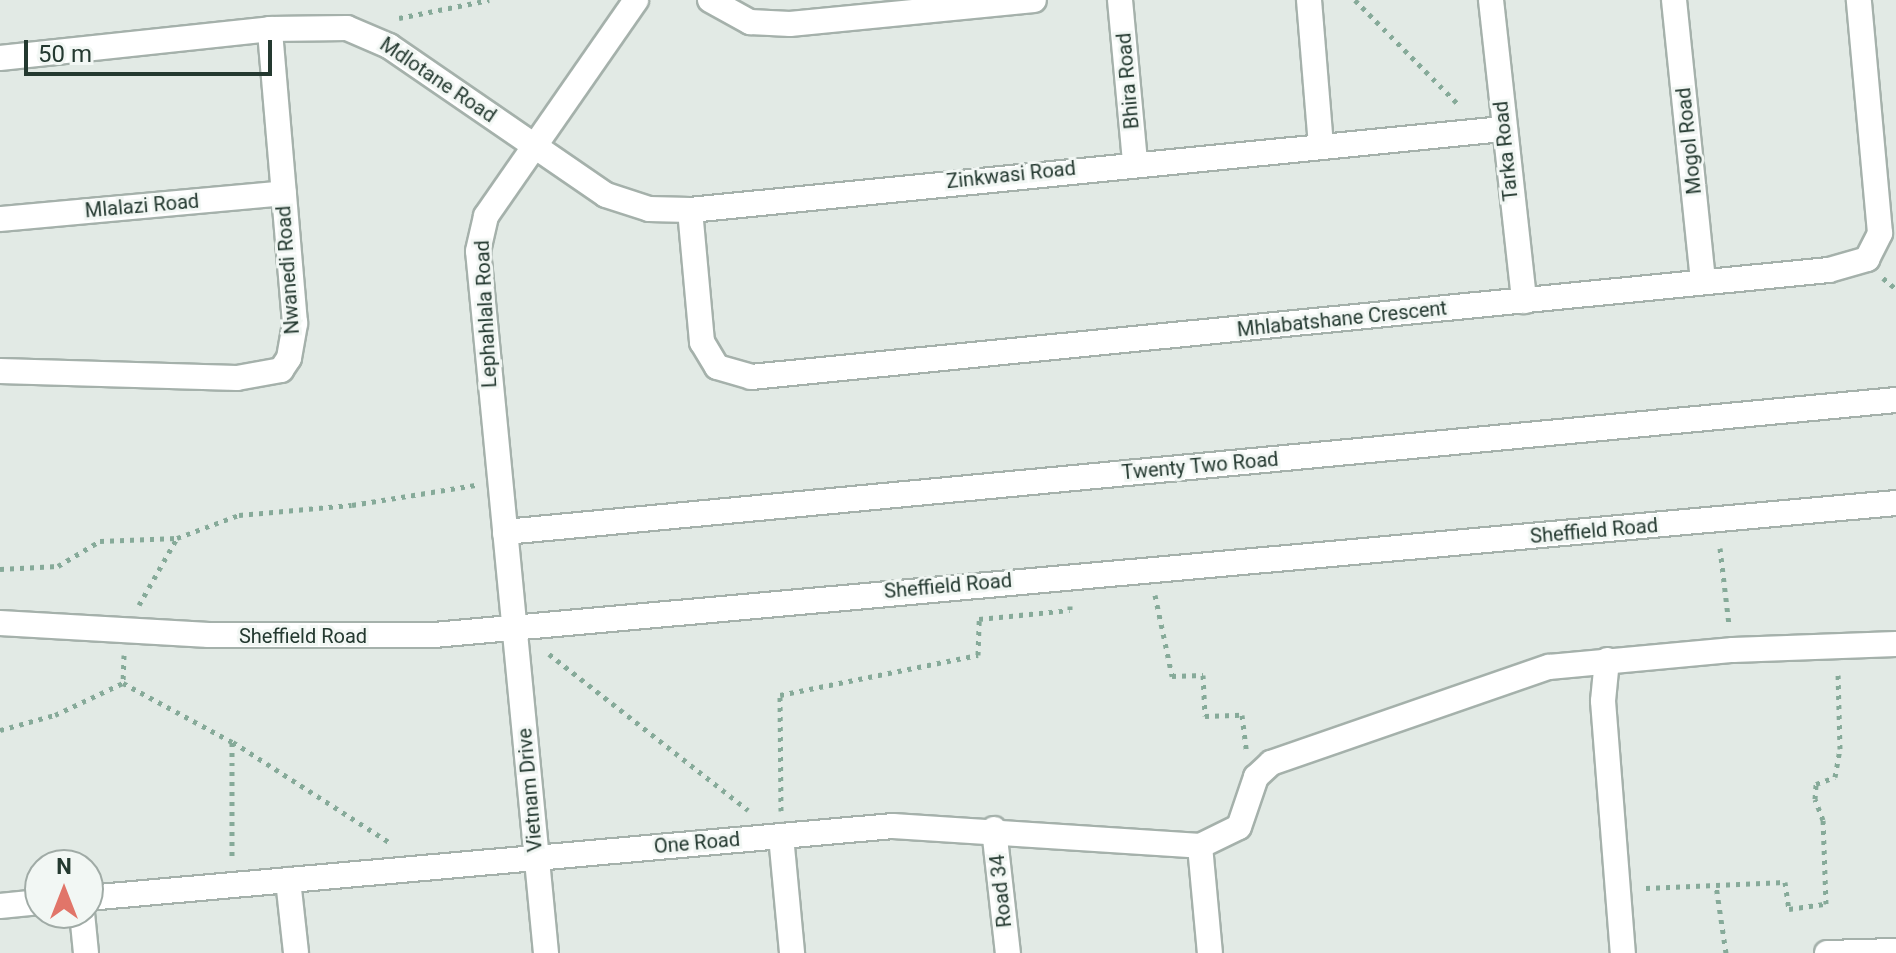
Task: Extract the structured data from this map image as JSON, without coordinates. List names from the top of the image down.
{
  "streets": {
    "street": [
      "Mdlotane Road",
      "Bhira Road",
      "Mogol Road",
      "Tarka Road",
      "Zinkwasi Road",
      "Mlalazi Road",
      "Nwanedi Road",
      "Lephahlala Road",
      "Mhlabatshane Crescent",
      "Twenty Two Road",
      "Sheffield Road",
      "Vietnam Drive",
      "One Road",
      "Road 34"
    ]
  },
  "crossings": [
    ["Mdlotane Road", "Zinkwasi Road"],
    ["Mdlotane Road", "Nwanedi Road"],
    ["Mdlotane Road", "Lephahlala Road"],
    ["Bhira Road", "Zinkwasi Road"],
    ["Mogol Road", "Mhlabatshane Crescent"],
    ["Tarka Road", "Zinkwasi Road"],
    ["Tarka Road", "Mhlabatshane Crescent"],
    ["Zinkwasi Road", "Lephahlala Road"],
    ["Zinkwasi Road", "Mhlabatshane Crescent"],
    ["Mlalazi Road", "Nwanedi Road"],
    ["Lephahlala Road", "Twenty Two Road"],
    ["Lephahlala Road", "Sheffield Road"],
    ["Lephahlala Road", "Vietnam Drive"],
    ["Sheffield Road", "Vietnam Drive"],
    ["Vietnam Drive", "One Road"],
    ["One Road", "Road 34"]
  ],
  "scale_bar": "50 m",
  "north": "top"
}
